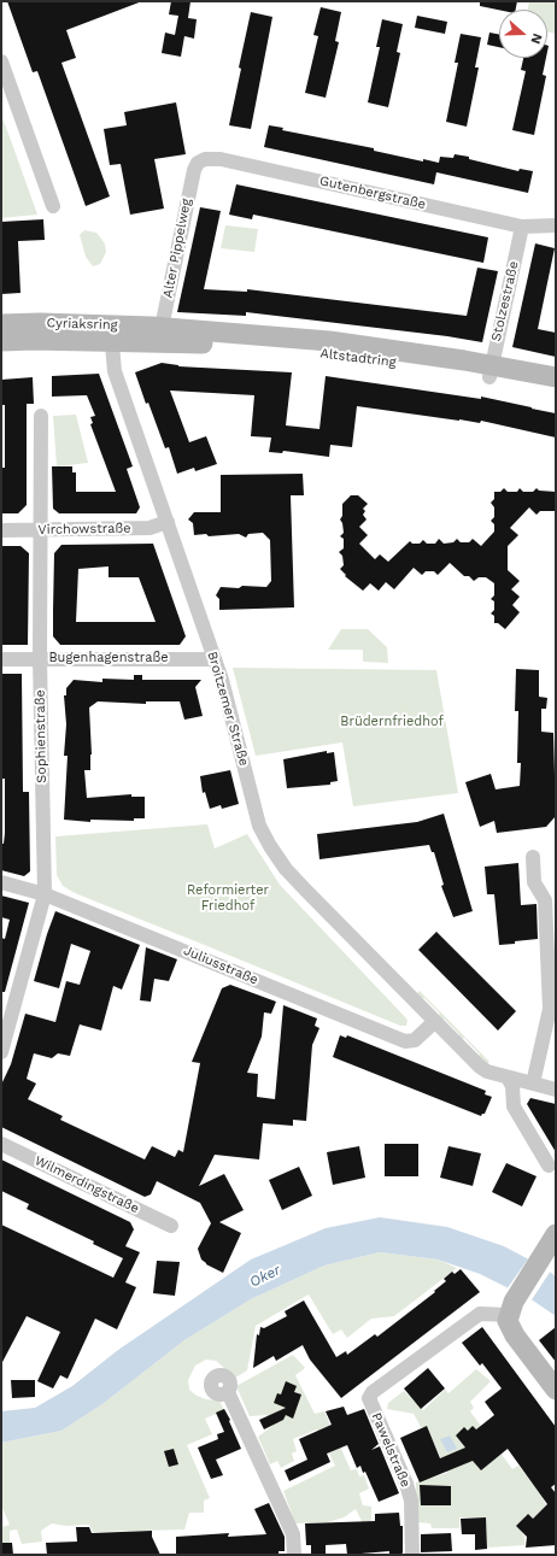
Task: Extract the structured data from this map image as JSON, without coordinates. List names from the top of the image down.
{
  "streets": {
    "main road": ["Cyriaksring", "Altstadtring"],
    "street": [
      "Gutenbergstraße",
      "Alter Pippelweg",
      "Stolzestraße",
      "Virchowstraße",
      "Bugenhagenstraße",
      "Broitzemer Straße",
      "Sophienstraße",
      "Juliusstraße",
      "Wilmerdingstraße",
      "Pawelstraße"
    ]
  },
  "crossings": [
    ["Gutenbergstraße", "Alter Pippelweg"],
    ["Gutenbergstraße", "Stolzestraße"],
    ["Alter Pippelweg", "Cyriaksring"],
    ["Alter Pippelweg", "Altstadtring"],
    ["Stolzestraße", "Altstadtring"],
    ["Cyriaksring", "Altstadtring"],
    ["Cyriaksring", "Broitzemer Straße"],
    ["Virchowstraße", "Broitzemer Straße"],
    ["Virchowstraße", "Sophienstraße"],
    ["Bugenhagenstraße", "Broitzemer Straße"],
    ["Bugenhagenstraße", "Sophienstraße"],
    ["Broitzemer Straße", "Juliusstraße"],
    ["Sophienstraße", "Juliusstraße"]
  ],
  "water": ["Oker"],
  "parks": ["Brüdernfriedhof", "Reformierter Friedhof"],
  "north": "right"
}
